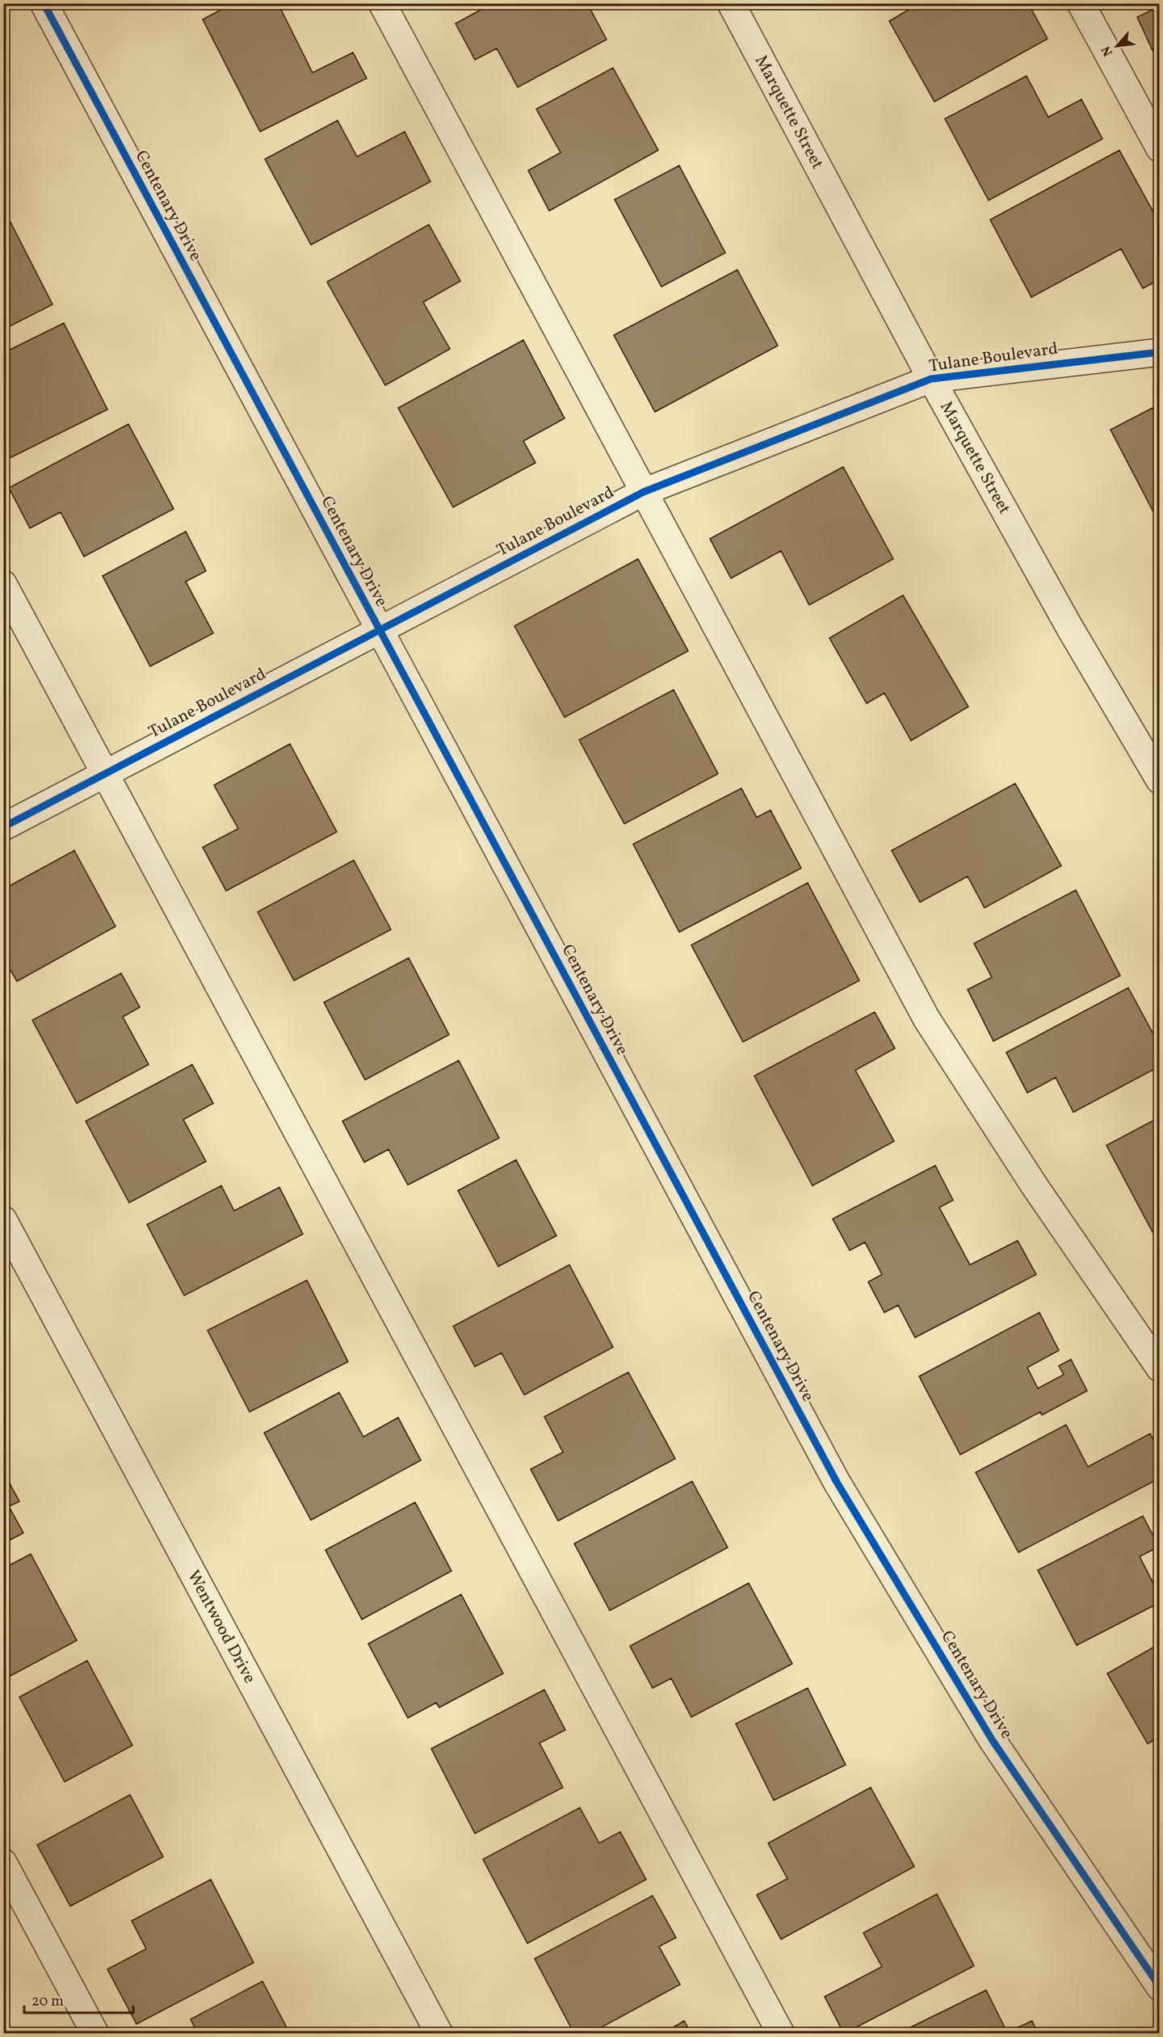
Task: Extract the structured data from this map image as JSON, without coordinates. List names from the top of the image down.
{
  "streets": {
    "street": [
      "Marquette Street",
      "Centenary Drive",
      "Tulane Boulevard",
      "Wentwood Drive"
    ]
  },
  "crossings": [
    ["Marquette Street", "Tulane Boulevard"],
    ["Centenary Drive", "Tulane Boulevard"]
  ],
  "scale_bar": "20 m",
  "north": "bottom left"
}
